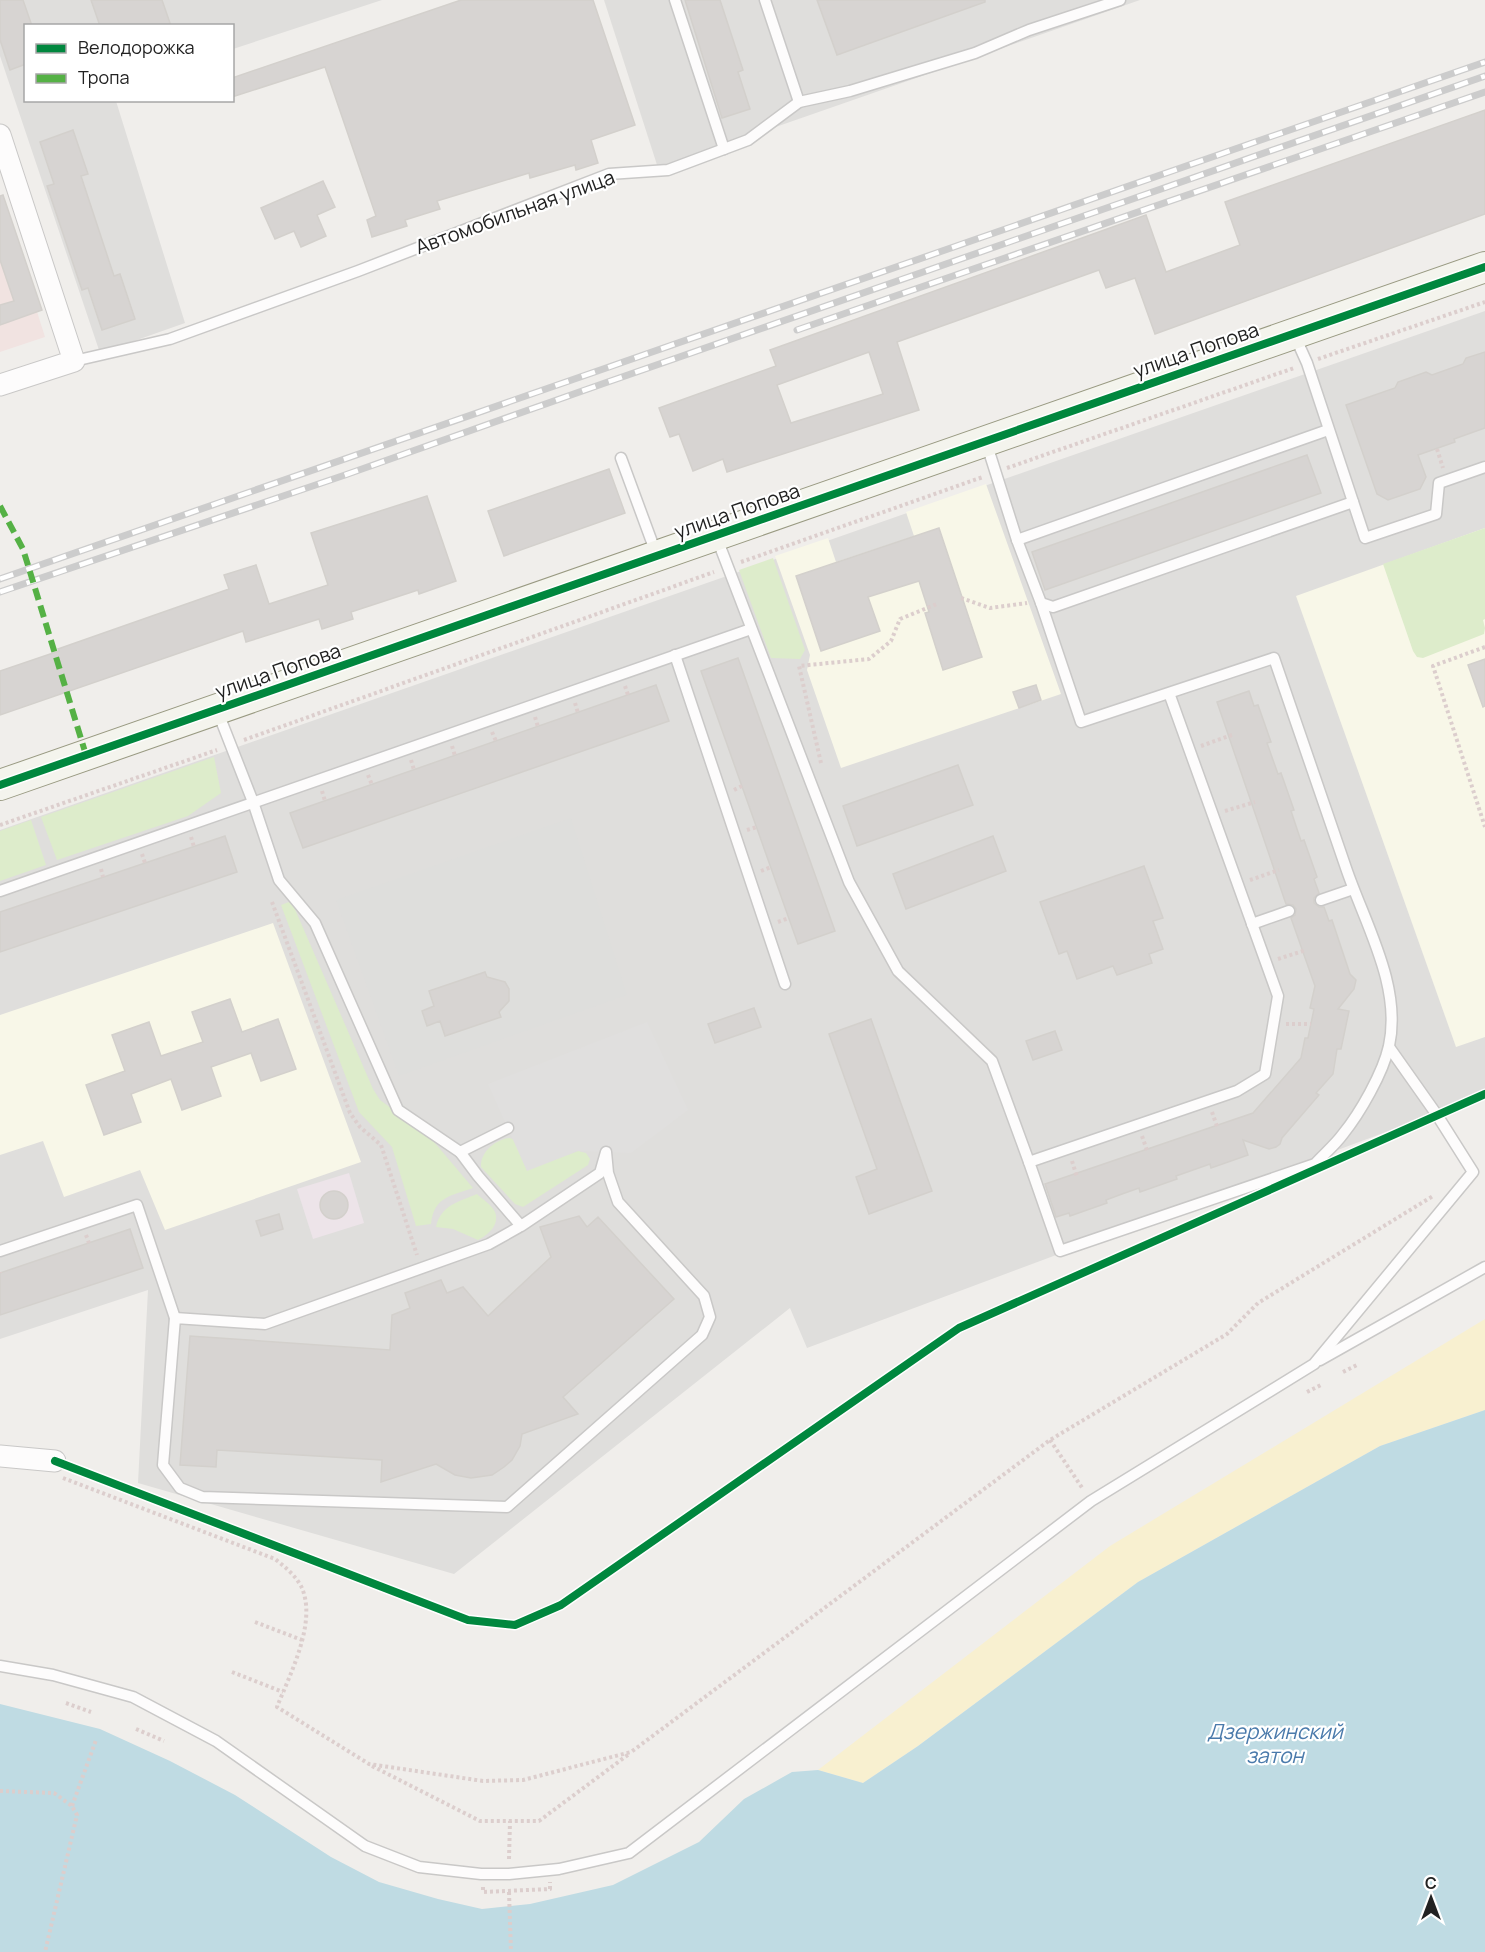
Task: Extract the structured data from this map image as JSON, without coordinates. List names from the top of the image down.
{
  "streets": {
    "street": ["улица Попова"],
    "lane": ["Автомобильная улица"]
  },
  "water": ["Дзержинский затон"],
  "legend": ["Велодорожка", "Тропа"],
  "north": "top"
}
